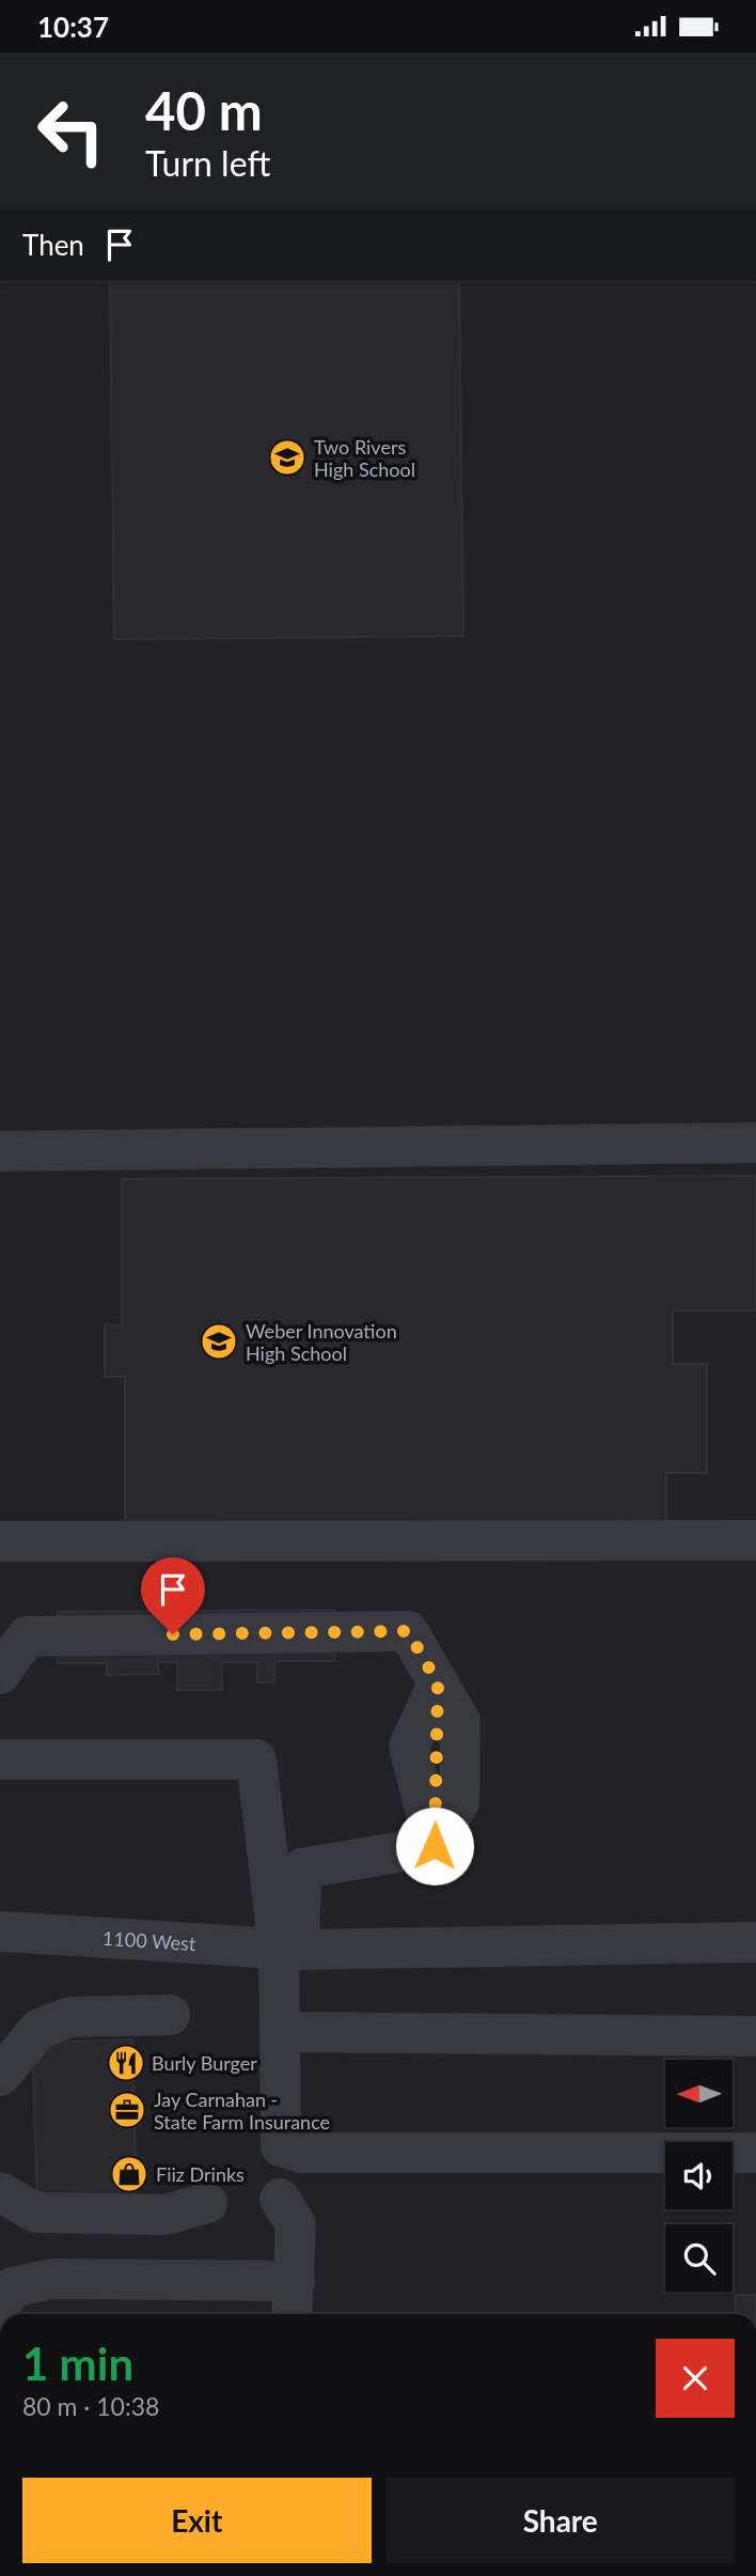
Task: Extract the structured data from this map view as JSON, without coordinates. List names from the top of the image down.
{
  "streets": {
    "street": ["1100 West"]
  },
  "places": {
    "school or university": ["Two Rivers High School", "Weber Innovation High School"],
    "restaurant": ["Burly Burger"],
    "office": ["Jay Carnahan - State Farm Insurance"],
    "shop": ["Fiiz Drinks"]
  },
  "north": "left",
  "page": {
    "status": "10:37",
    "turn": ["40 m", "Turn left"],
    "then": "Then",
    "heading": ["1 min", "80 m · 10:38"],
    "buttons": ["Exit", "Share"]
  }
}
